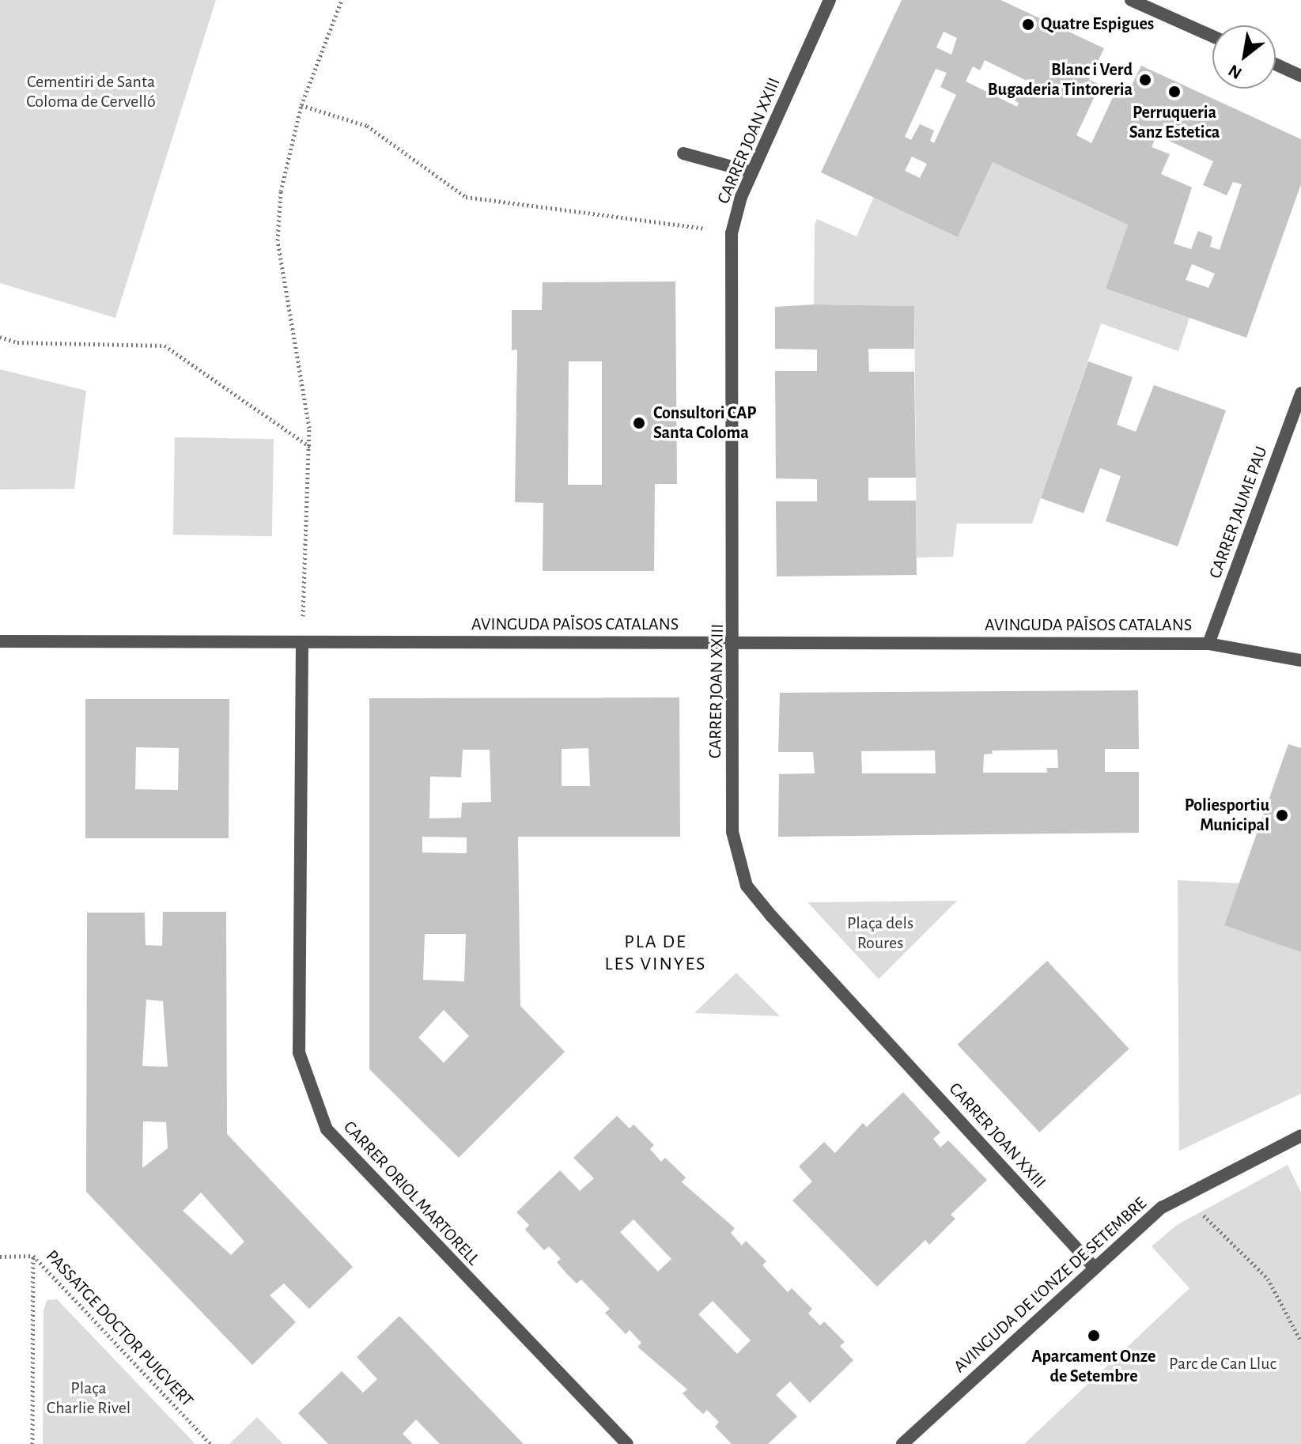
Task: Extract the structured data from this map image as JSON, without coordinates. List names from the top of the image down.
{
  "streets": {
    "street": [
      "CARRER JOAN XXIII",
      "CARRER JAUME PAU",
      "AVINGUDA PAÏSOS CATALANS",
      "CARRER ORIOL MARTORELL",
      "AVINGUDA DE L'ONZE DE SETEMBRE"
    ],
    "path": ["PASSATGE DOCTOR PUIGVERT"]
  },
  "crossings": [
    ["CARRER JOAN XXIII", "AVINGUDA PAÏSOS CATALANS"],
    ["CARRER JOAN XXIII", "AVINGUDA DE L'ONZE DE SETEMBRE"],
    ["CARRER JAUME PAU", "AVINGUDA PAÏSOS CATALANS"],
    ["AVINGUDA PAÏSOS CATALANS", "CARRER ORIOL MARTORELL"]
  ],
  "districts": ["PLA DE LES VINYES"],
  "parks": [
    "Cementiri de Santa Coloma de Cervelló",
    "Plaça dels Roures",
    "Parc de Can Lluc",
    "Plaça Charlie Rivel"
  ],
  "places": [
    "Quatre Espigues",
    "Blanc i Verd Bugaderia Tintoreria",
    "Perruqueria Sanz Estetica",
    "Consultori CAP Santa Coloma",
    "Poliesportiu Municipal",
    "Aparcament Onze de Setembre"
  ],
  "north": "bottom left"
}
